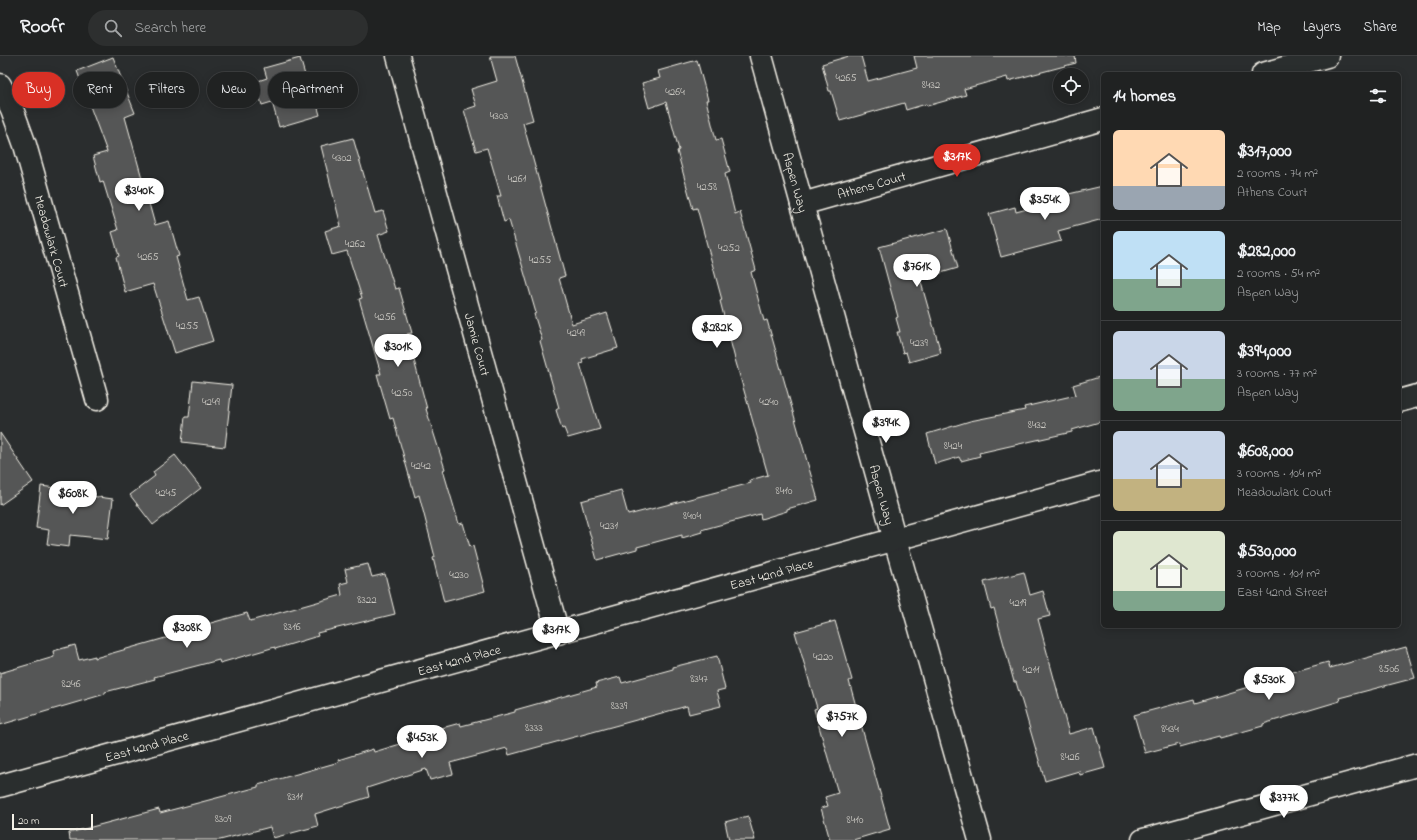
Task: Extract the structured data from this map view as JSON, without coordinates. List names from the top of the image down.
{
  "streets": {
    "street": [
      "Aspen Way",
      "Athens Court",
      "Meadowlark Court",
      "Jamie Court",
      "East 42nd Place"
    ]
  },
  "crossings": [
    ["Aspen Way", "Athens Court"],
    ["Aspen Way", "East 42nd Place"],
    ["Jamie Court", "East 42nd Place"]
  ],
  "house_numbers": [
    "4265",
    "8432",
    "4264",
    "4303",
    "4302",
    "4261",
    "4258",
    "4262",
    "4252",
    "4265",
    "4255",
    "4256",
    "4255",
    "4249",
    "4239",
    "4250",
    "4249",
    "4240",
    "8432",
    "8424",
    "4242",
    "8410",
    "4245",
    "8404",
    "4231",
    "4230",
    "8322",
    "4219",
    "8316",
    "4220",
    "8506",
    "4211",
    "8347",
    "8246",
    "8339",
    "8333",
    "8434",
    "8426",
    "8311",
    "8309",
    "8410"
  ],
  "scale_bar": "20 m",
  "page": {
    "header": "Roofr",
    "search": "Search here",
    "nav": ["Map", "Layers", "Share"],
    "chip": [
      "Buy",
      "Rent",
      "Filters",
      "New",
      "Apartment"
    ],
    "heading": "14 homes",
    "list": [
      {
        "name": "$317,000",
        "note": "2 rooms · 74 m² · Athens Court"
      },
      {
        "name": "$282,000",
        "note": "2 rooms · 54 m² · Aspen Way"
      },
      {
        "name": "$394,000",
        "note": "3 rooms · 77 m² · Aspen Way"
      },
      {
        "name": "$608,000",
        "note": "3 rooms · 104 m² · Meadowlark Court"
      },
      {
        "name": "$530,000",
        "note": "3 rooms · 101 m² · East 42nd Street"
      }
    ],
    "price": [
      "$317K",
      "$340K",
      "$354K",
      "$761K",
      "$282K",
      "$301K",
      "$394K",
      "$608K",
      "$308K",
      "$317K",
      "$530K",
      "$757K",
      "$453K",
      "$377K"
    ],
    "scale": "20 m"
  }
}
